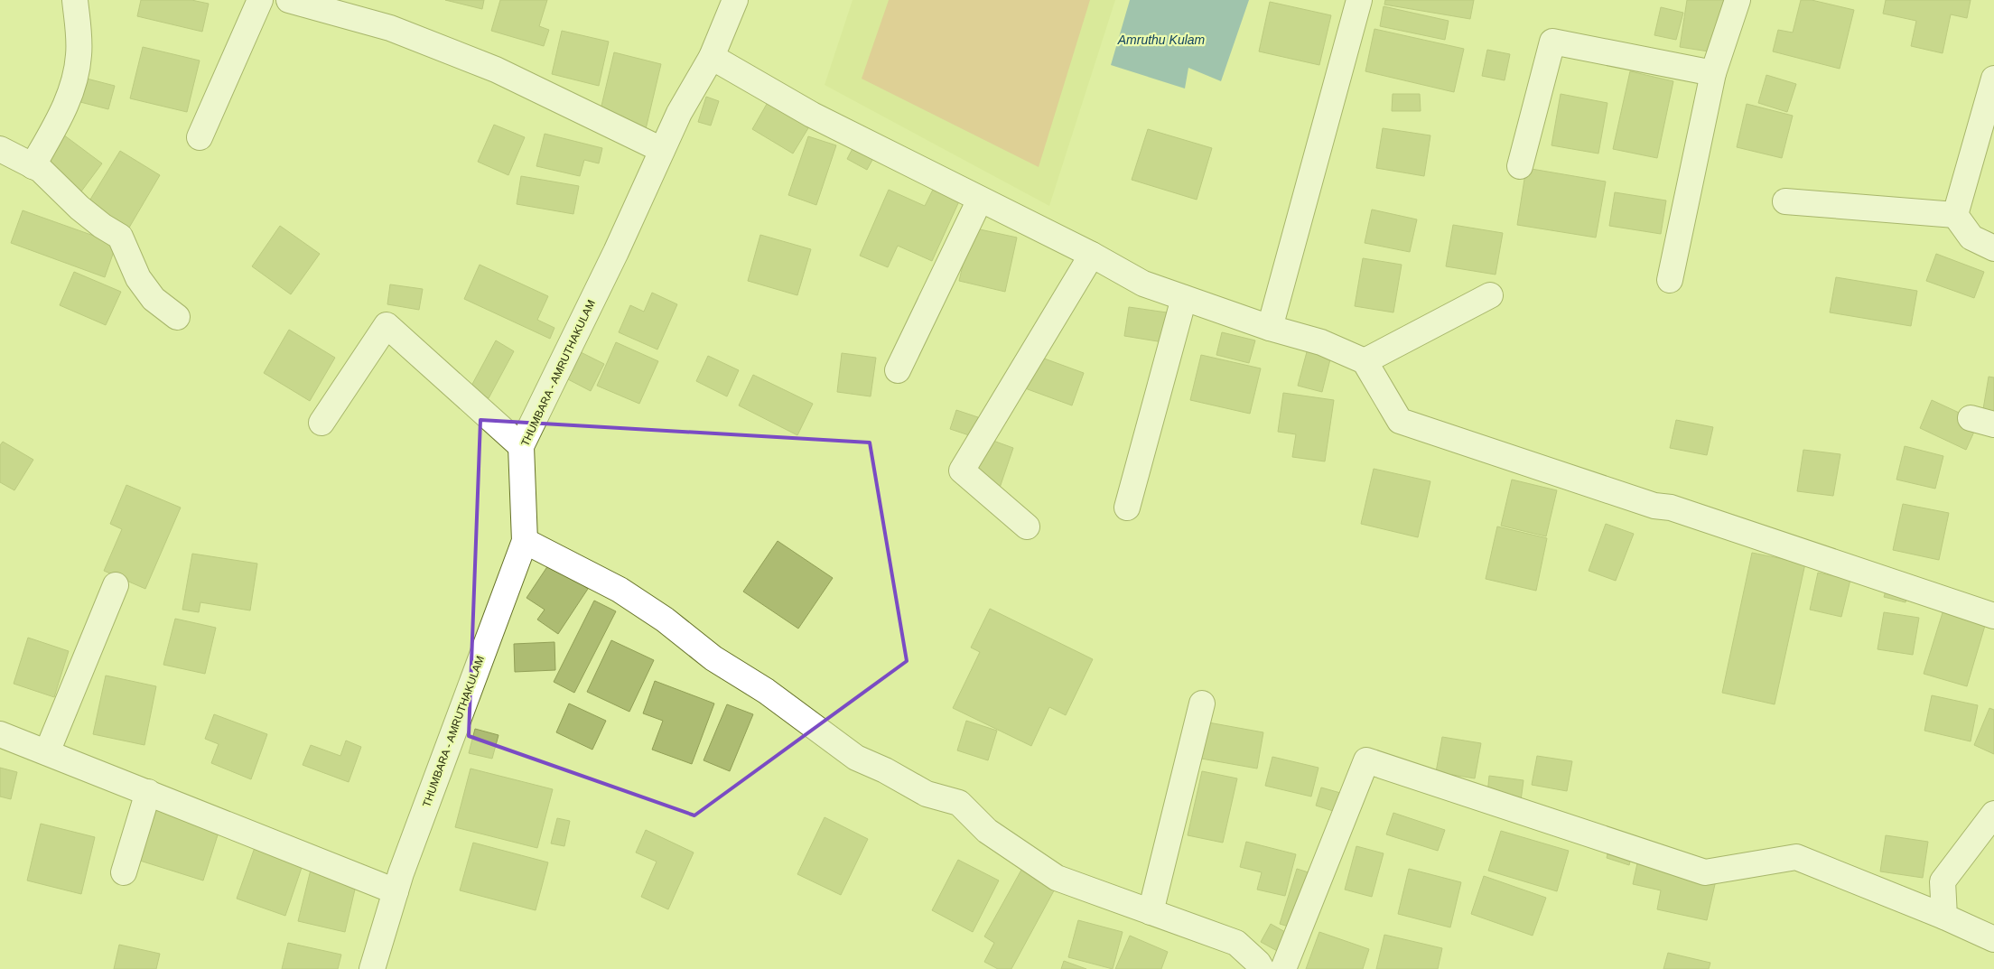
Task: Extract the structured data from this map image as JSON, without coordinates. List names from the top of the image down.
{
  "streets": {
    "street": ["THUMBARA - AMRUTHAKULAM"]
  },
  "water": ["Amruthu Kulam"]
}
